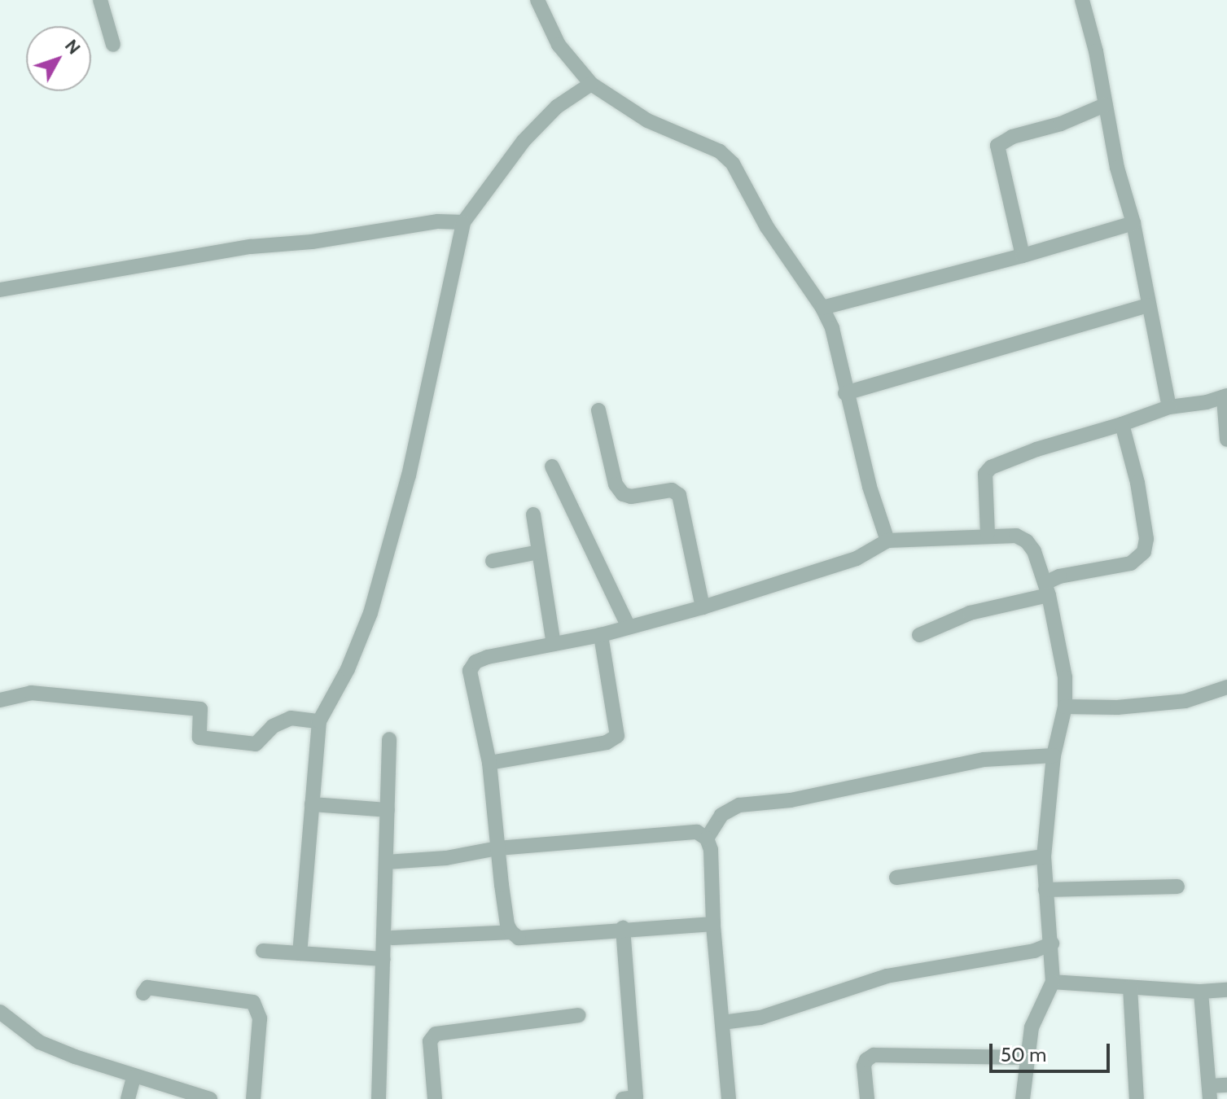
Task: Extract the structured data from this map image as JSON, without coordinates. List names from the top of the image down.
{
  "scale_bar": "50 m",
  "north": "top right"
}
